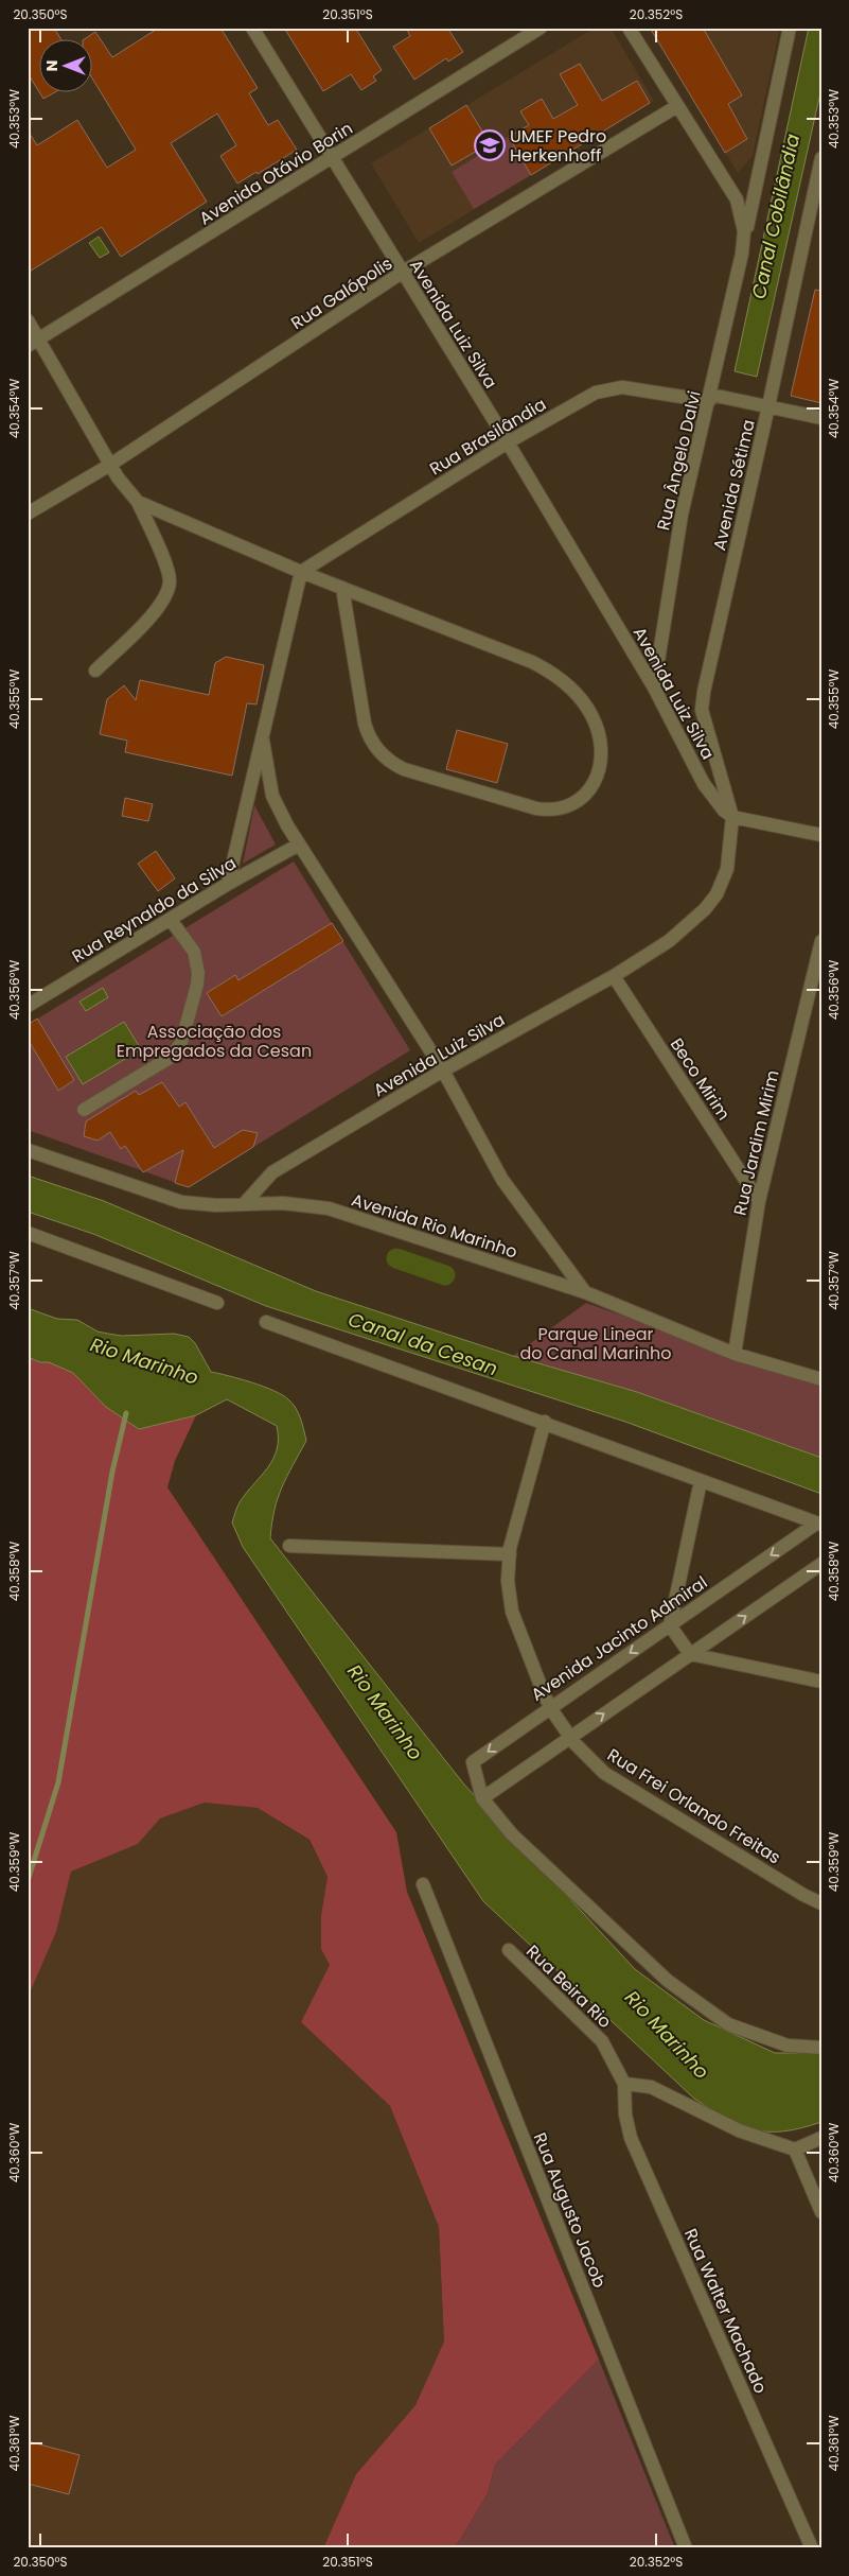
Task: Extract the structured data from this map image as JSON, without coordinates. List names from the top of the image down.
{
  "streets": {
    "street": [
      "Avenida Otávio Borin",
      "Rua Galópolis",
      "Avenida Luiz Silva",
      "Rua Brasilândia",
      "Rua Ângelo Dalvi",
      "Avenida Sétima",
      "Rua Reynaldo da Silva",
      "Beco Mirim",
      "Rua Jardim Mirim",
      "Avenida Rio Marinho",
      "Avenida Jacinto Admiral",
      "Rua Frei Orlando Freitas",
      "Rua Beira Rio",
      "Rua Augusto Jacob",
      "Rua Walter Machado"
    ]
  },
  "crossings": [
    ["Avenida Otávio Borin", "Avenida Luiz Silva"],
    ["Rua Galópolis", "Avenida Luiz Silva"],
    ["Rua Galópolis", "Rua Ângelo Dalvi"],
    ["Avenida Luiz Silva", "Rua Brasilândia"],
    ["Avenida Luiz Silva", "Rua Ângelo Dalvi"],
    ["Avenida Luiz Silva", "Avenida Sétima"],
    ["Avenida Luiz Silva", "Beco Mirim"],
    ["Avenida Luiz Silva", "Avenida Rio Marinho"],
    ["Rua Brasilândia", "Rua Ângelo Dalvi"],
    ["Rua Brasilândia", "Avenida Sétima"],
    ["Beco Mirim", "Rua Jardim Mirim"],
    ["Rua Jardim Mirim", "Avenida Rio Marinho"],
    ["Avenida Jacinto Admiral", "Rua Frei Orlando Freitas"],
    ["Rua Beira Rio", "Rua Walter Machado"]
  ],
  "water": ["Canal Cobilândia", "Canal da Cesan", "Rio Marinho"],
  "parks": ["Associação dos Empregados da Cesan", "Parque Linear do Canal Marinho"],
  "places": {
    "school or university": ["UMEF Pedro Herkenhoff"]
  },
  "north": "left",
  "coordinates": [
    "20.350°S",
    "20.351°S",
    "20.352°S",
    "40.353°W",
    "40.354°W",
    "40.355°W",
    "40.356°W",
    "40.357°W",
    "40.358°W",
    "40.359°W",
    "40.360°W",
    "40.361°W"
  ]
}
